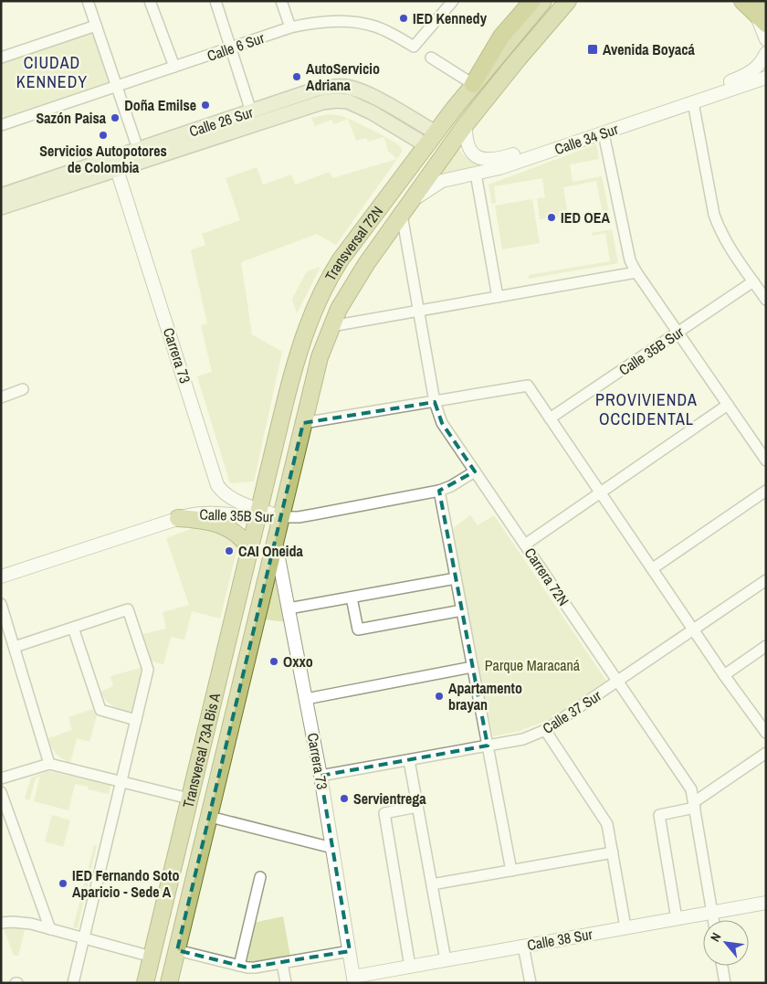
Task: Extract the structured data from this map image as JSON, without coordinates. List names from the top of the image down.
{
  "streets": {
    "main road": ["Calle 26 Sur", "Transversal 72N", "Transversal 73A Bis A"],
    "street": [
      "Calle 6 Sur",
      "Calle 34 Sur",
      "Calle 35B Sur",
      "Carrera 73",
      "Carrera 72N",
      "Calle 37 Sur",
      "Calle 38 Sur"
    ]
  },
  "crossings": [
    ["Calle 26 Sur", "Transversal 72N"],
    ["Calle 26 Sur", "Carrera 73"],
    ["Calle 34 Sur", "Transversal 72N"],
    ["Calle 34 Sur", "Carrera 72N"],
    ["Transversal 72N", "Calle 35B Sur"],
    ["Transversal 72N", "Carrera 73"],
    ["Transversal 72N", "Carrera 72N"],
    ["Transversal 72N", "Transversal 73A Bis A"],
    ["Calle 35B Sur", "Carrera 73"],
    ["Calle 35B Sur", "Carrera 72N"],
    ["Calle 35B Sur", "Transversal 73A Bis A"],
    ["Carrera 73", "Calle 37 Sur"],
    ["Carrera 73", "Transversal 73A Bis A"],
    ["Carrera 73", "Calle 38 Sur"],
    ["Carrera 72N", "Calle 37 Sur"],
    ["Carrera 72N", "Calle 38 Sur"]
  ],
  "districts": ["CIUDAD KENNEDY", "PROVIVIENDA OCCIDENTAL"],
  "parks": ["Parque Maracaná"],
  "places": {
    "other": [
      "IED Kennedy",
      "AutoServicio Adriana",
      "Doña Emilse",
      "Sazón Paisa",
      "Servicios Autopotores de Colombia",
      "IED OEA",
      "CAI Oneida",
      "Oxxo",
      "Apartamento brayan",
      "Servientrega",
      "IED Fernando Soto Aparicio - Sede A"
    ],
    "transit": ["Avenida Boyacá"]
  },
  "north": "top left"
}
